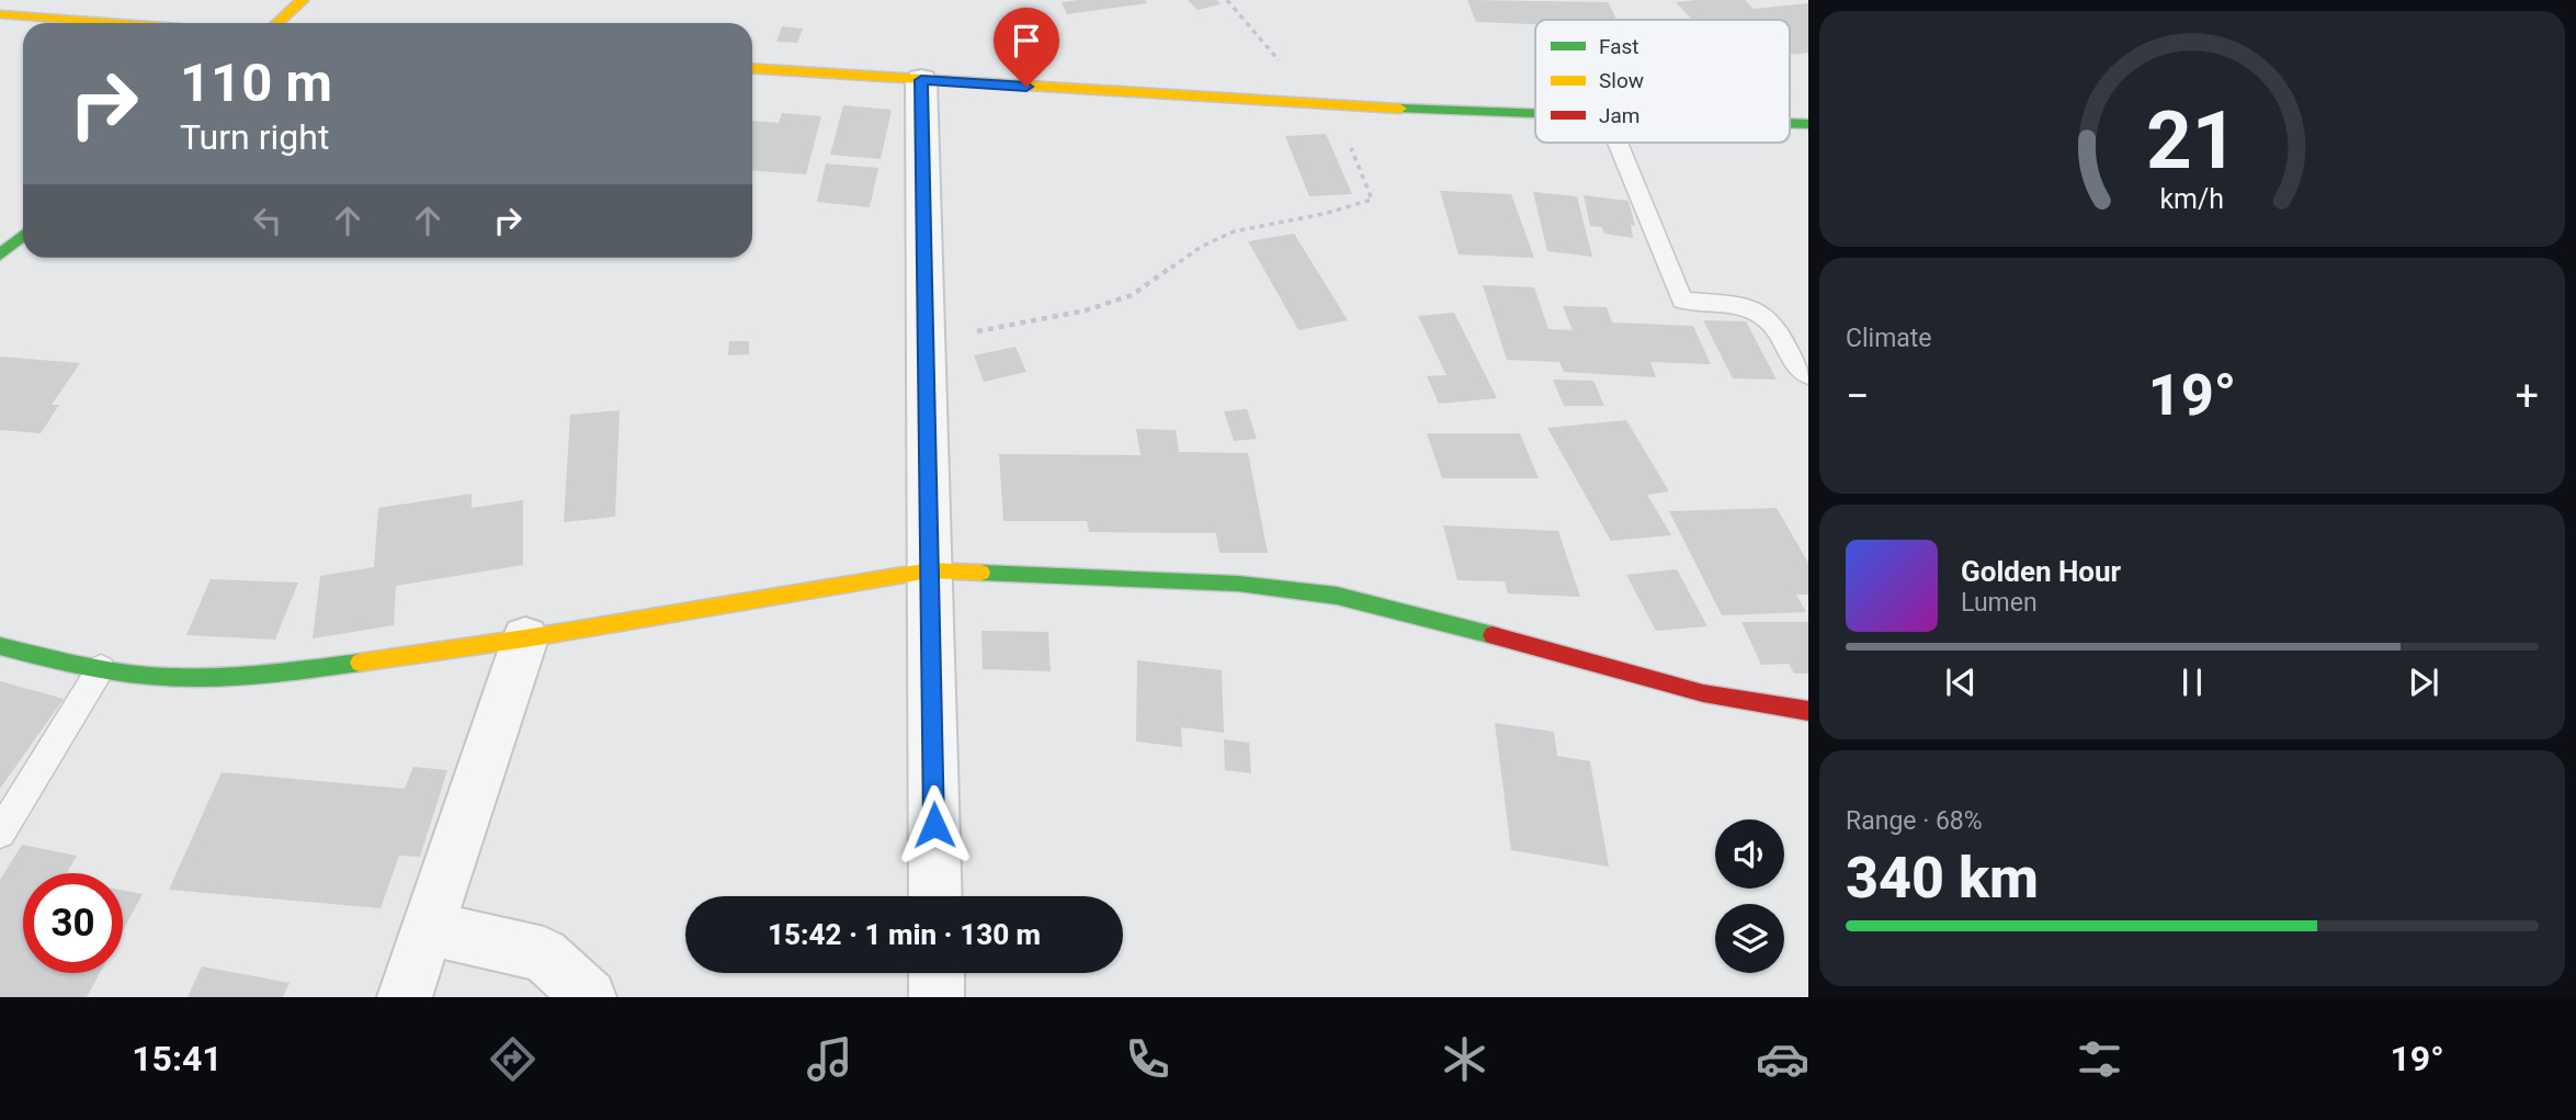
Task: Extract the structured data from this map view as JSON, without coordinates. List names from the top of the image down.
{
  "legend": ["Fast", "Slow", "Jam"],
  "page": {
    "turn": ["110 m", "Turn right"],
    "tile": [
      "Climate",
      ["Range · 68%", "340 km"]
    ],
    "heat": ["−", "19°", "+"],
    "song": ["Golden Hour", "Lumen"],
    "limit": "30",
    "trip": "15:42 · 1 min · 130 m",
    "tabs": ["15:41", "19°"],
    "gauge": ["21", "km/h"]
  }
}
